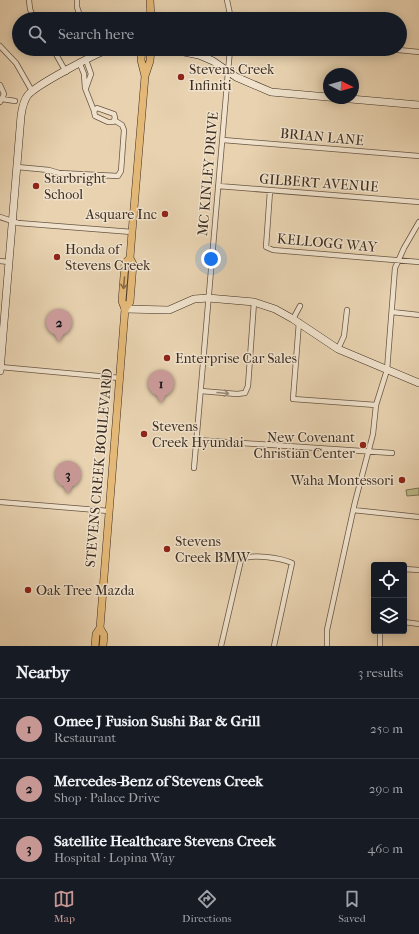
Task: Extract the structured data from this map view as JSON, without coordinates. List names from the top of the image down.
{
  "streets": {
    "main road": ["STEVENS CREEK BOULEVARD"],
    "street": [
      "BRIAN LANE",
      "MC KINLEY DRIVE",
      "GILBERT AVENUE",
      "KELLOGG WAY"
    ]
  },
  "crossings": [
    ["BRIAN LANE", "MC KINLEY DRIVE"],
    ["MC KINLEY DRIVE", "GILBERT AVENUE"],
    ["GILBERT AVENUE", "KELLOGG WAY"]
  ],
  "places": [
    "Stevens Creek Infiniti",
    "Starbright School",
    "Asquare Inc",
    "Honda of Stevens Creek",
    "Enterprise Car Sales",
    "Stevens Creek Hyundai",
    "New Covenant Christian Center",
    "Waha Montessori",
    "Stevens Creek BMW",
    "Oak Tree Mazda"
  ],
  "north": "right",
  "page": {
    "search": "Search here",
    "pins": ["2", "1", "3"],
    "heading": ["Nearby", "3 results"],
    "list": [
      {
        "mark": "1",
        "name": "Omee J Fusion Sushi Bar & Grill",
        "note": "Restaurant",
        "value": "250 m"
      },
      {
        "mark": "2",
        "name": "Mercedes-Benz of Stevens Creek",
        "note": "Shop · Palace Drive",
        "value": "290 m"
      },
      {
        "mark": "3",
        "name": "Satellite Healthcare Stevens Creek",
        "note": "Hospital · Lopina Way",
        "value": "460 m"
      }
    ],
    "nav": ["Map", "Directions", "Saved"]
  }
}
